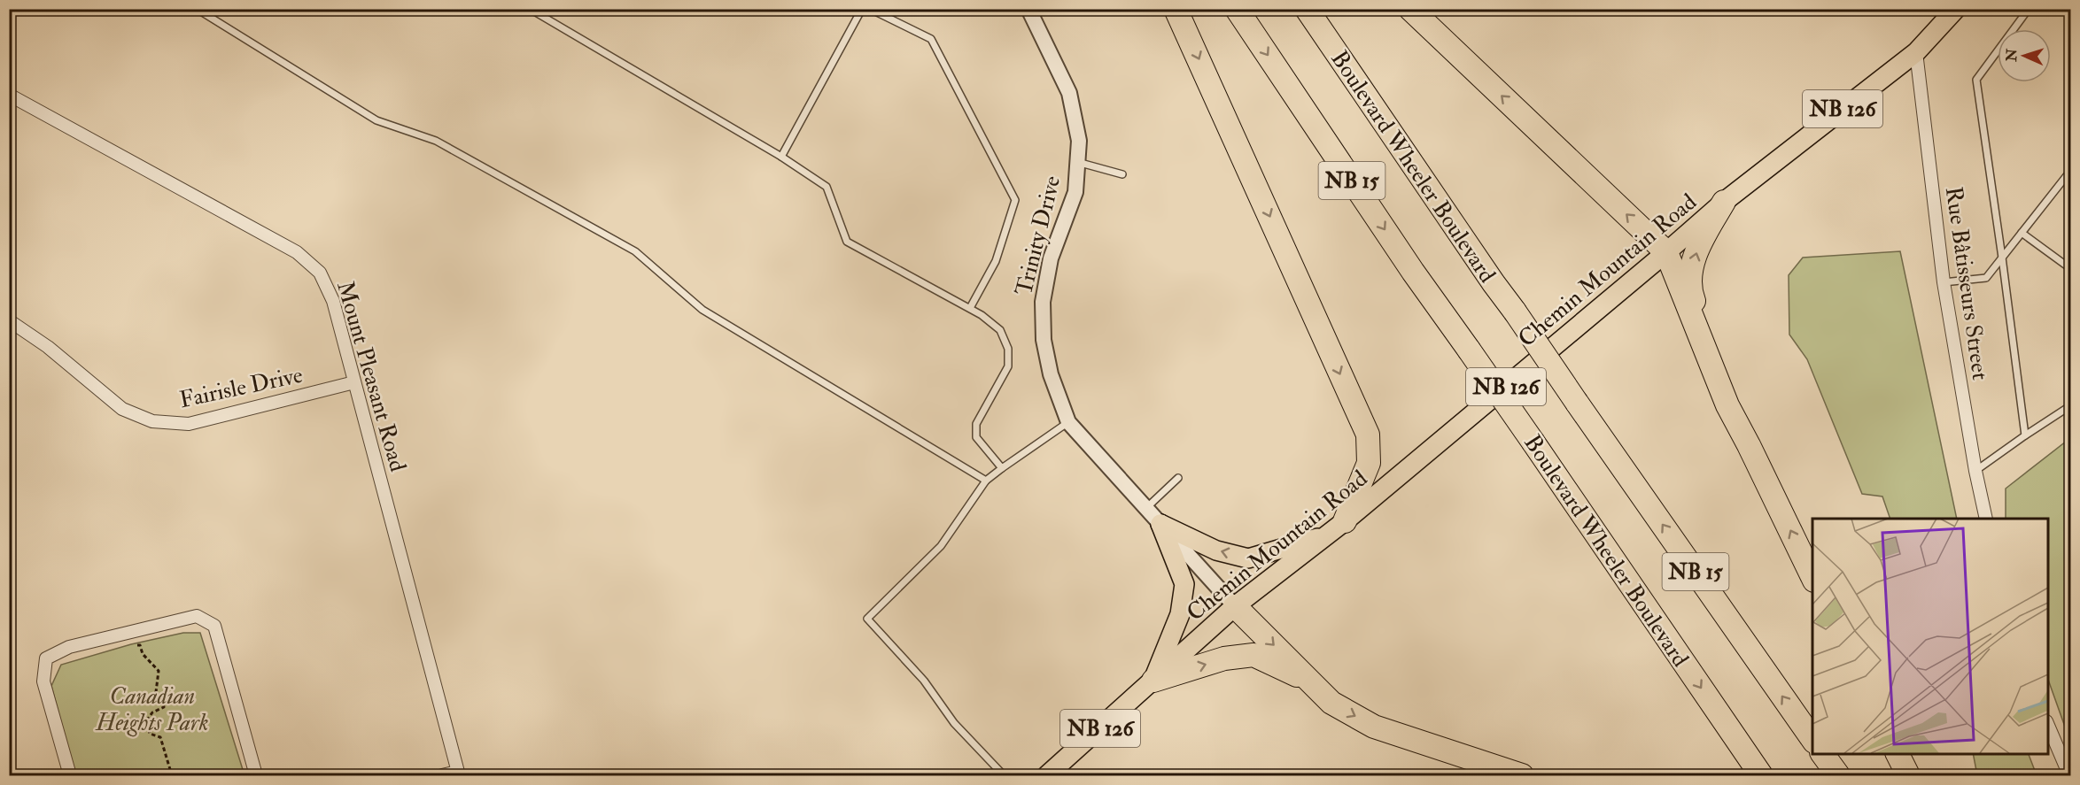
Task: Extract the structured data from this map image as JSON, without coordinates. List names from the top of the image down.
{
  "streets": {
    "highway": ["Boulevard Wheeler Boulevard", "NB 15"],
    "main road": ["NB 126", "Chemin Mountain Road"],
    "street": [
      "Trinity Drive",
      "Rue Bâtisseurs Street",
      "Mount Pleasant Road",
      "Fairisle Drive"
    ]
  },
  "crossings": [
    ["Trinity Drive", "Chemin Mountain Road"],
    ["Chemin Mountain Road", "Rue Bâtisseurs Street"],
    ["Mount Pleasant Road", "Fairisle Drive"]
  ],
  "parks": ["Canadian Heights Park"],
  "north": "left"
}
